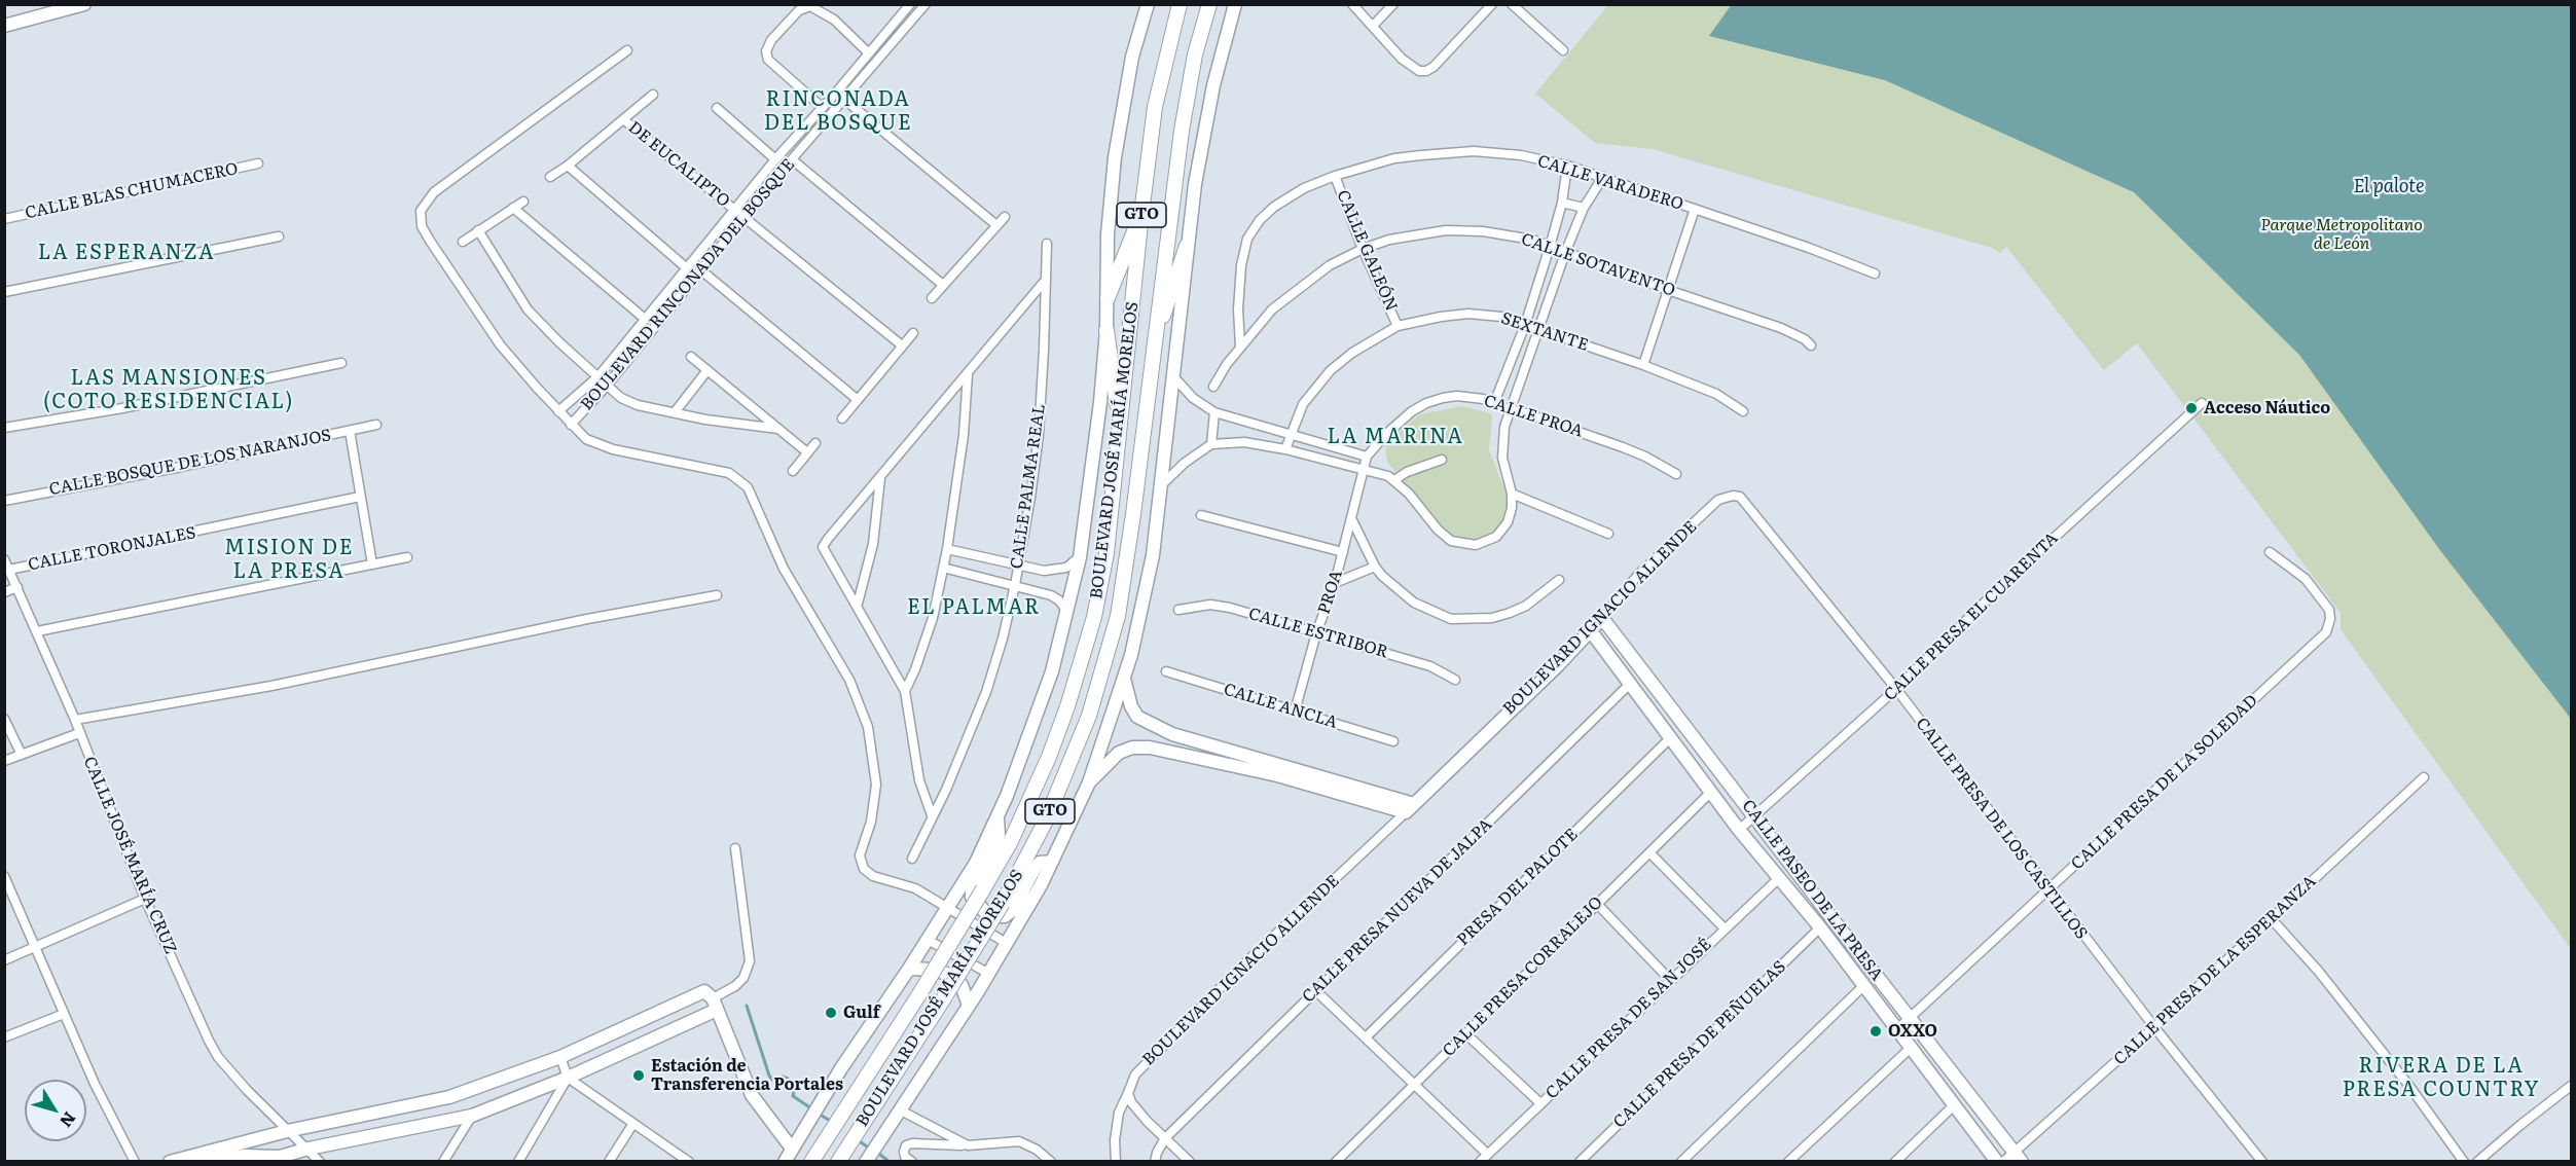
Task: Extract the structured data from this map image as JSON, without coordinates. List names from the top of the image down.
{
  "streets": {
    "main road": ["GTO", "BOULEVARD JOSÉ MARÍA MORELOS"],
    "street": [
      "DE EUCALIPTO",
      "CALLE VARADERO",
      "CALLE BLAS CHUMACERO",
      "CALLE GALEÓN",
      "CALLE SOTAVENTO",
      "BOULEVARD RINCONADA DEL BOSQUE",
      "SEXTANTE",
      "CALLE PROA",
      "CALLE BOSQUE DE LOS NARANJOS",
      "CALLE PALMA REAL",
      "CALLE TORONJALES",
      "PROA",
      "CALLE PRESA EL CUARENTA",
      "BOULEVARD IGNACIO ALLENDE",
      "CALLE ESTRIBOR",
      "CALLE ANCLA",
      "CALLE PRESA DE LA SOLEDAD",
      "CALLE PRESA DE LOS CASTILLOS",
      "CALLE JOSÉ MARÍA CRUZ",
      "PRESA DEL PALOTE",
      "CALLE PASEO DE LA PRESA",
      "CALLE PRESA NUEVA DE JALPA",
      "CALLE PRESA DE LA ESPERANZA",
      "CALLE PRESA CORRALEJO",
      "CALLE PRESA DE SAN JOSÉ",
      "CALLE PRESA DE PEÑUELAS"
    ]
  },
  "crossings": [
    ["DE EUCALIPTO", "BOULEVARD RINCONADA DEL BOSQUE"],
    ["CALLE VARADERO", "CALLE GALEÓN"],
    ["CALLE VARADERO", "CALLE SOTAVENTO"],
    ["CALLE GALEÓN", "CALLE SOTAVENTO"],
    ["CALLE GALEÓN", "SEXTANTE"],
    ["CALLE TORONJALES", "CALLE JOSÉ MARÍA CRUZ"],
    ["PROA", "CALLE ESTRIBOR"],
    ["PROA", "CALLE ANCLA"],
    ["CALLE PRESA EL CUARENTA", "CALLE PRESA DE LOS CASTILLOS"],
    ["CALLE PRESA EL CUARENTA", "CALLE PASEO DE LA PRESA"],
    ["BOULEVARD IGNACIO ALLENDE", "CALLE PRESA DE LOS CASTILLOS"],
    ["BOULEVARD IGNACIO ALLENDE", "CALLE PASEO DE LA PRESA"],
    ["CALLE PRESA DE LA SOLEDAD", "CALLE PRESA DE LOS CASTILLOS"],
    ["CALLE PRESA DE LA SOLEDAD", "CALLE PASEO DE LA PRESA"],
    ["CALLE PRESA DE LOS CASTILLOS", "CALLE PRESA DE LA ESPERANZA"],
    ["PRESA DEL PALOTE", "CALLE PASEO DE LA PRESA"],
    ["CALLE PASEO DE LA PRESA", "CALLE PRESA NUEVA DE JALPA"],
    ["CALLE PASEO DE LA PRESA", "CALLE PRESA DE LA ESPERANZA"],
    ["CALLE PASEO DE LA PRESA", "CALLE PRESA CORRALEJO"],
    ["CALLE PASEO DE LA PRESA", "CALLE PRESA DE SAN JOSÉ"],
    ["CALLE PASEO DE LA PRESA", "CALLE PRESA DE PEÑUELAS"]
  ],
  "districts": [
    "RINCONADA DEL BOSQUE",
    "LA ESPERANZA",
    "LAS MANSIONES (COTO RESIDENCIAL)",
    "LA MARINA",
    "MISION DE LA PRESA",
    "EL PALMAR",
    "RIVERA DE LA PRESA COUNTRY"
  ],
  "water": ["El palote"],
  "parks": ["Parque Metropolitano de León"],
  "places": [
    "Acceso Náutico",
    "Gulf",
    "OXXO",
    "Estación de Transferencia Portales"
  ],
  "north": "bottom right"
}
